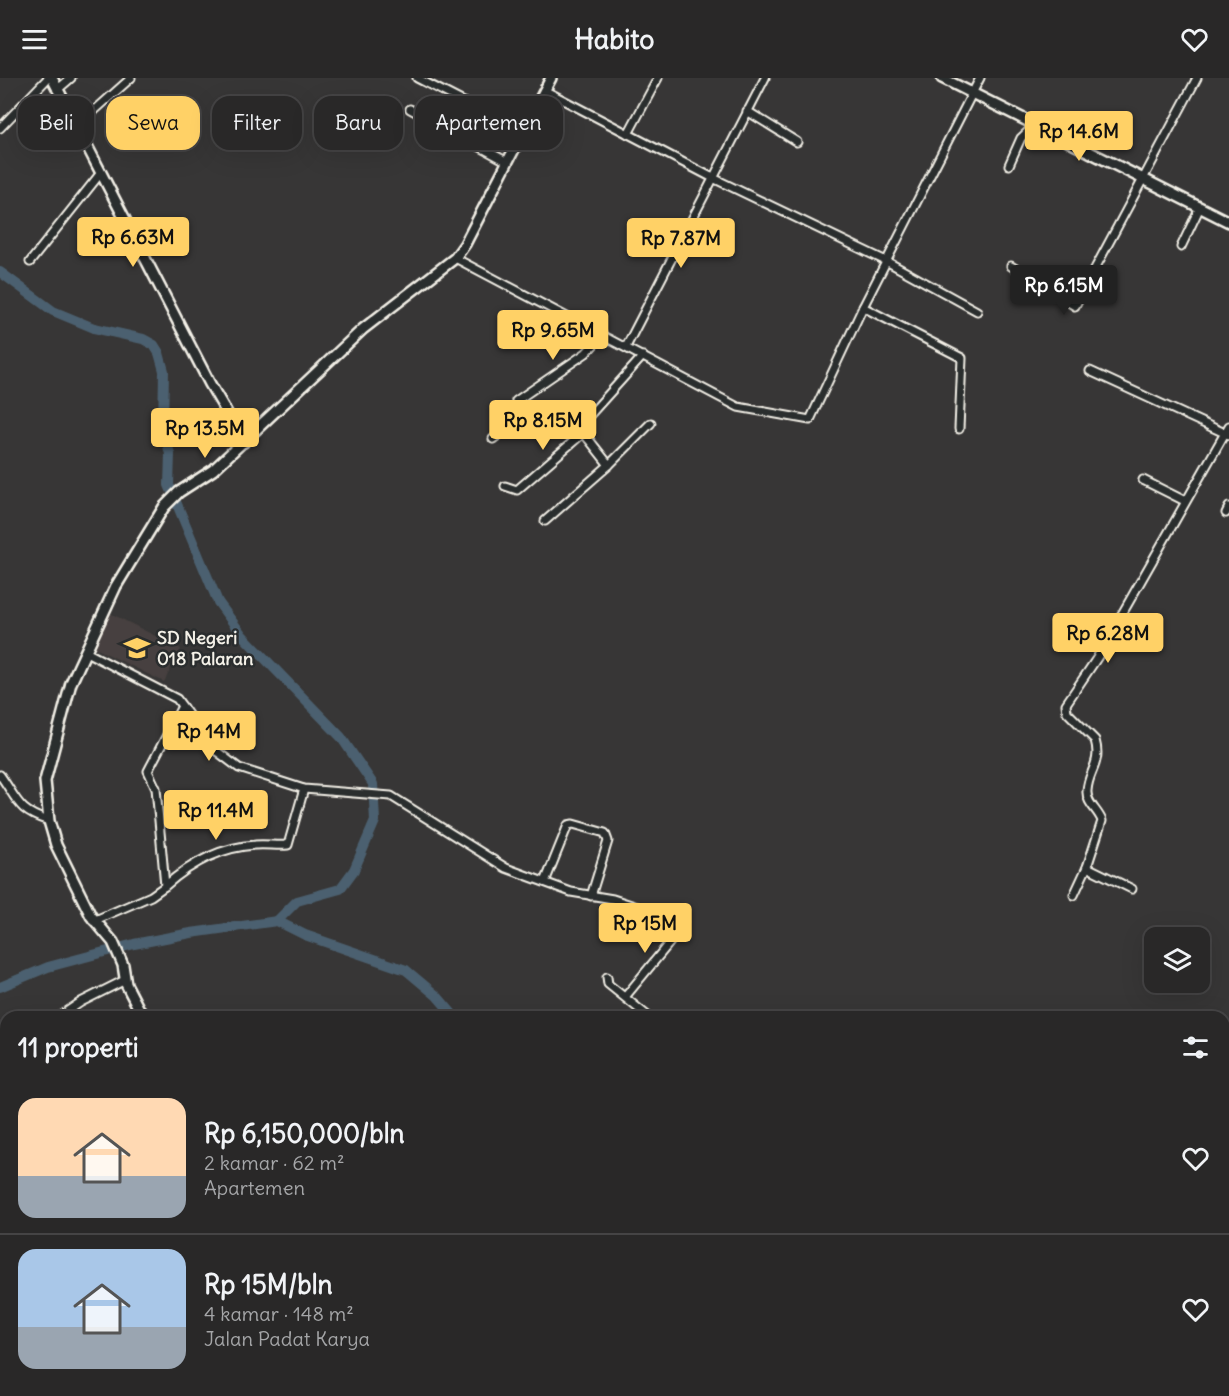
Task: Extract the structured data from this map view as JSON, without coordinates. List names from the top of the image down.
{
  "places": {
    "school or university": ["SD Negeri 018 Palaran"]
  },
  "page": {
    "header": "Habito",
    "chip": [
      "Beli",
      "Sewa",
      "Filter",
      "Baru",
      "Apartemen"
    ],
    "price": [
      "Rp 14.6M",
      "Rp 6.63M",
      "Rp 7.87M",
      "Rp 6.15M",
      "Rp 9.65M",
      "Rp 8.15M",
      "Rp 13.5M",
      "Rp 6.28M",
      "Rp 14M",
      "Rp 11.4M",
      "Rp 15M"
    ],
    "heading": "11 properti",
    "list": [
      {
        "name": "Rp 6,150,000/bln",
        "note": "2 kamar · 62 m² · Apartemen"
      },
      {
        "name": "Rp 15M/bln",
        "note": "4 kamar · 148 m² · Jalan Padat Karya"
      }
    ]
  }
}
